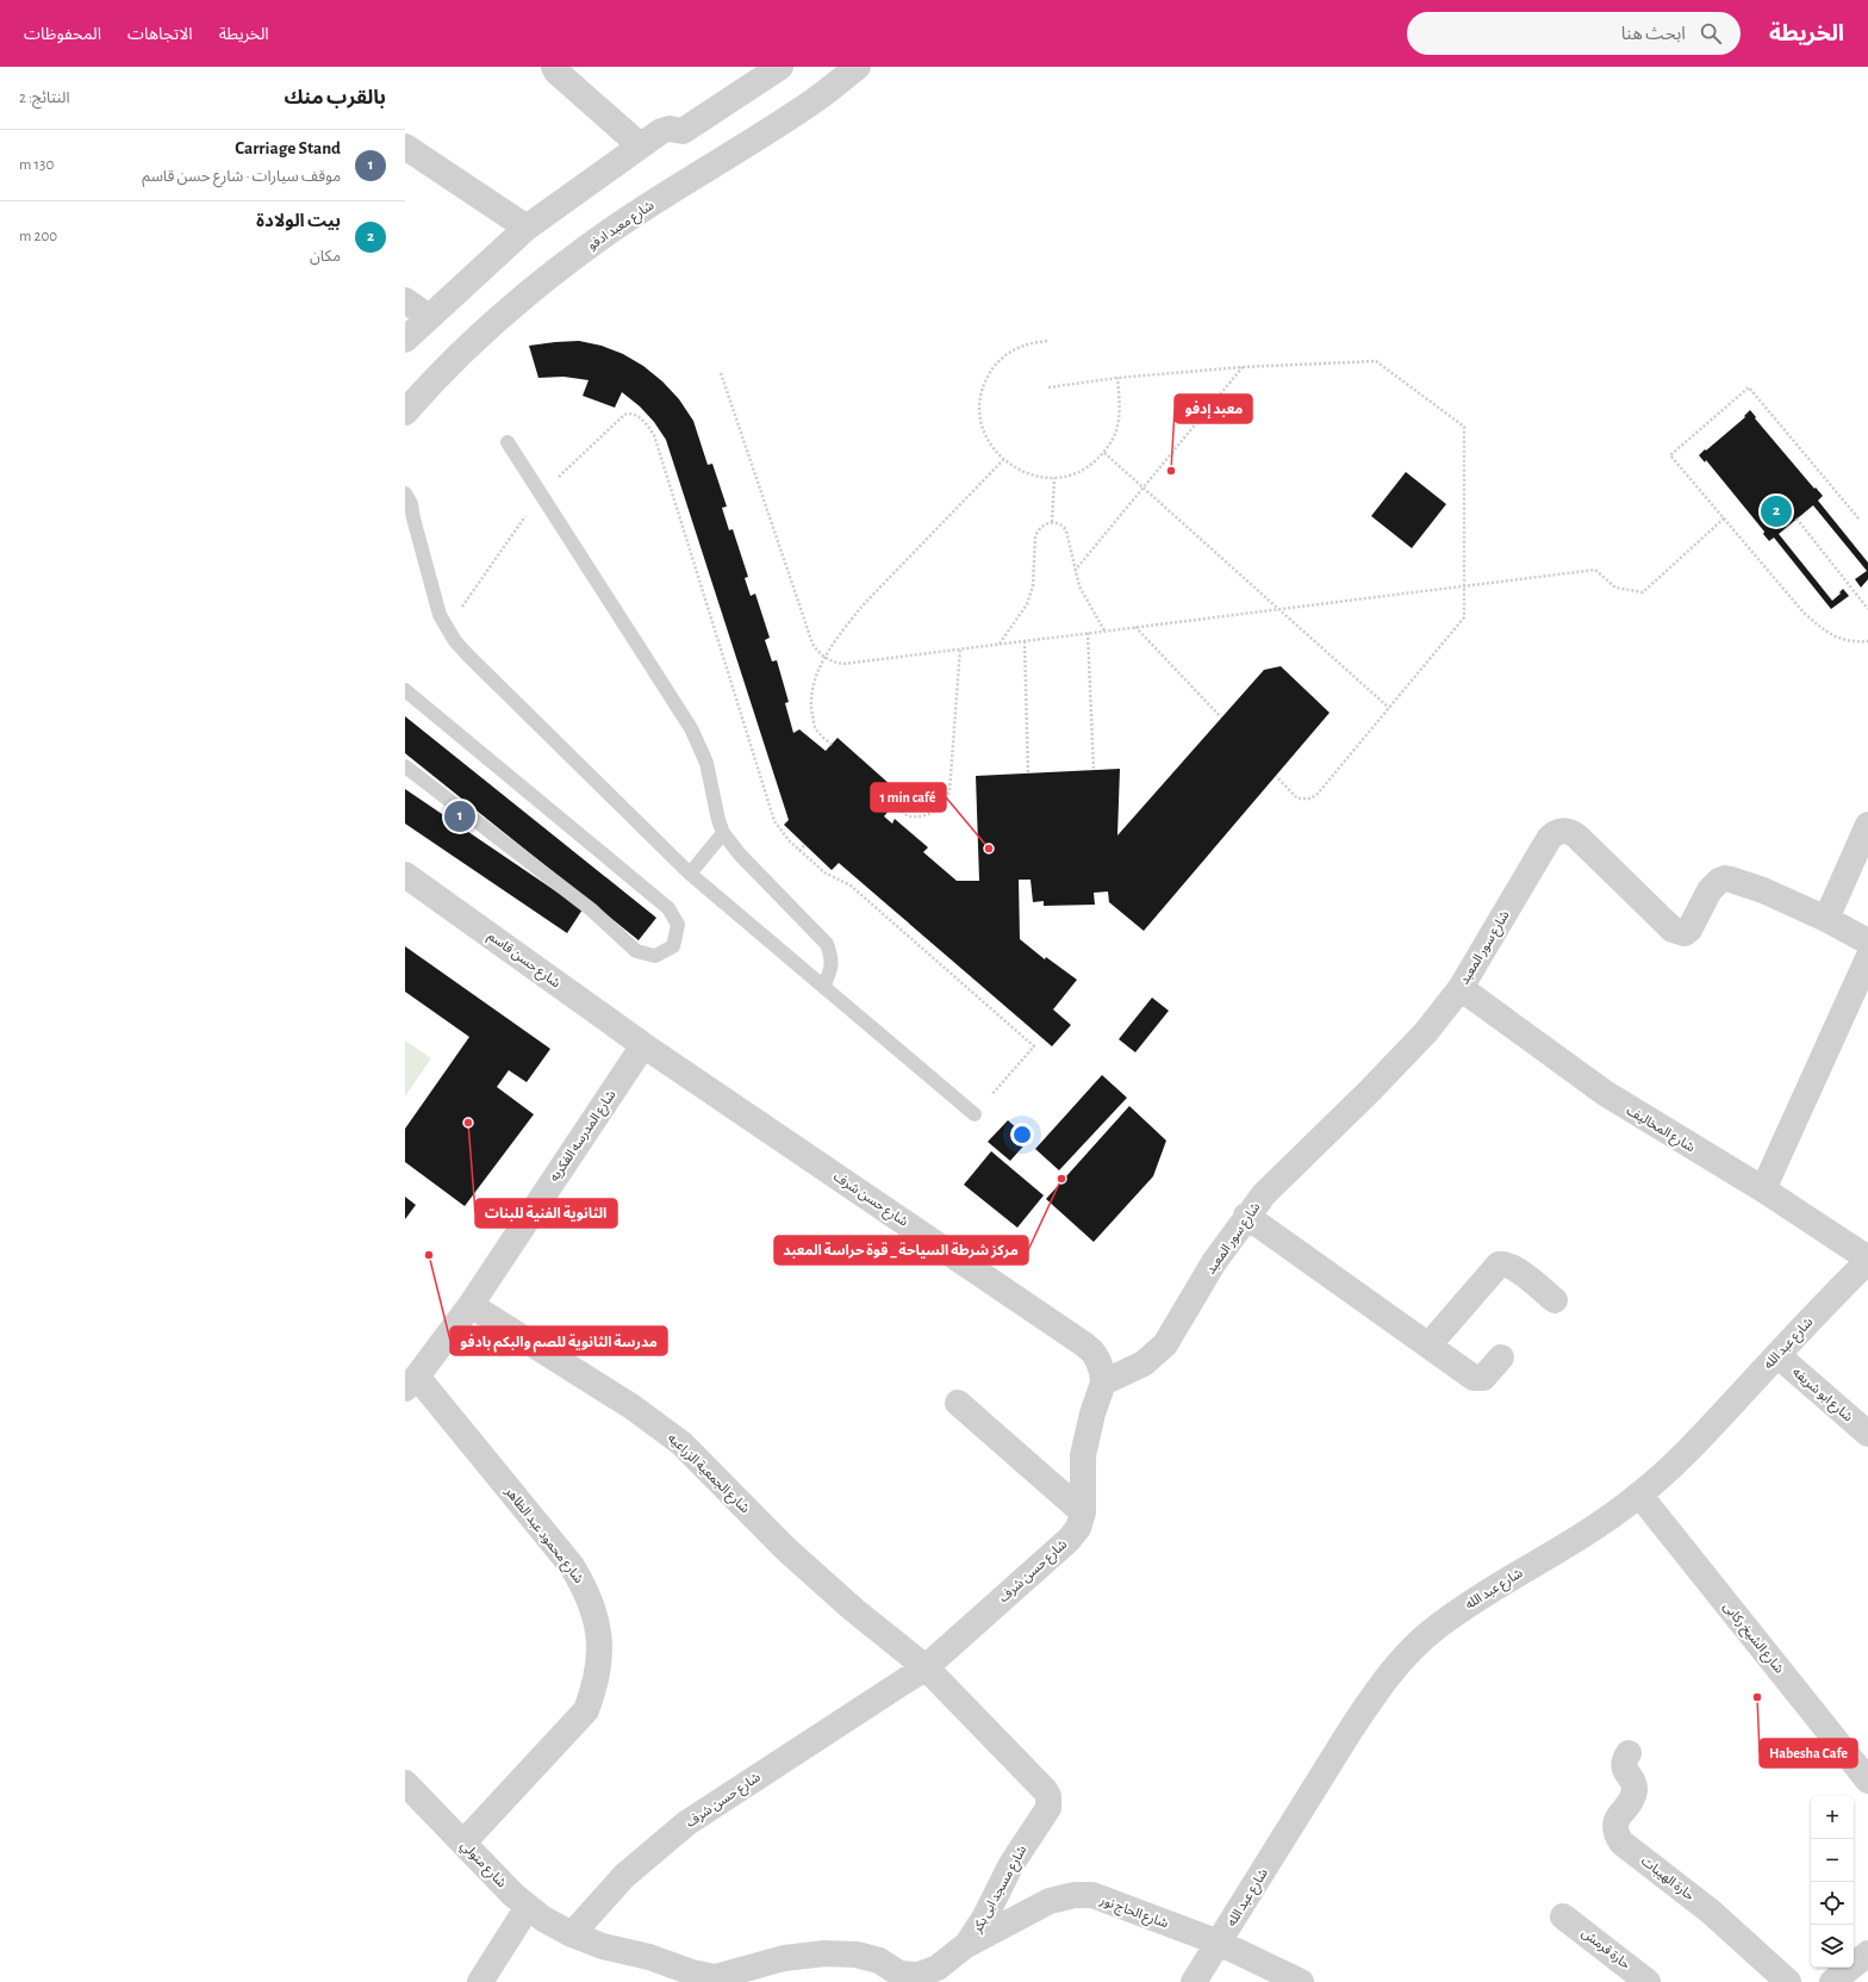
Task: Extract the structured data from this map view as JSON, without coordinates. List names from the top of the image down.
{
  "streets": {
    "street": [
      "شارع معبد ادفو",
      "شارع سور المعبد",
      "شارع حسن قاسم",
      "شارع المخاليف",
      "شارع المدرسه الفكريه",
      "شارع حسن شرف",
      "شارع عبد الله",
      "شارع ابو شريفه",
      "شارع الجمعية الزراعيه",
      "شارع محمود عبد الظاهر",
      "شارع الشيخ ركابى",
      "شارع متولي",
      "حارة الهيبات",
      "شارع مسجد ابى بكر",
      "شارع الحاج نور",
      "حارة قرمش"
    ]
  },
  "crossings": [
    ["شارع سور المعبد", "شارع المخاليف"],
    ["شارع سور المعبد", "شارع حسن شرف"],
    ["شارع حسن قاسم", "شارع المدرسه الفكريه"],
    ["شارع حسن قاسم", "شارع حسن شرف"],
    ["شارع المخاليف", "شارع عبد الله"],
    ["شارع المدرسه الفكريه", "شارع حسن شرف"],
    ["شارع المدرسه الفكريه", "شارع الجمعية الزراعيه"],
    ["شارع المدرسه الفكريه", "شارع محمود عبد الظاهر"],
    ["شارع حسن شرف", "شارع الجمعية الزراعيه"],
    ["شارع حسن شرف", "شارع متولي"],
    ["شارع حسن شرف", "شارع مسجد ابى بكر"],
    ["شارع عبد الله", "شارع ابو شريفه"],
    ["شارع عبد الله", "شارع الشيخ ركابى"],
    ["شارع عبد الله", "شارع الحاج نور"],
    ["شارع الجمعية الزراعيه", "شارع مسجد ابى بكر"],
    ["شارع محمود عبد الظاهر", "شارع متولي"],
    ["شارع متولي", "شارع مسجد ابى بكر"],
    ["شارع مسجد ابى بكر", "شارع الحاج نور"]
  ],
  "places": [
    "معبد إدفو",
    "1 min café",
    "الثانوية الفنية للبنات",
    "مركز شرطة السياحة _ قوة حراسة المعبد",
    "مدرسة الثانوية للصم والبكم بادفو",
    "Habesha Cafe"
  ],
  "page": {
    "header": "الخريطة",
    "search": "ابحث هنا",
    "nav": ["الخريطة", "الاتجاهات", "المحفوظات"],
    "heading": ["بالقرب منك", "النتائج: 2"],
    "list": [
      {
        "mark": "1",
        "name": "Carriage Stand",
        "note": "موقف سيارات · شارع حسن قاسم",
        "value": "130 m"
      },
      {
        "mark": "2",
        "name": "بيت الولادة",
        "note": "مكان",
        "value": "200 m"
      }
    ],
    "pins": ["2", "1"],
    "map_buttons": ["+", "−"]
  }
}
